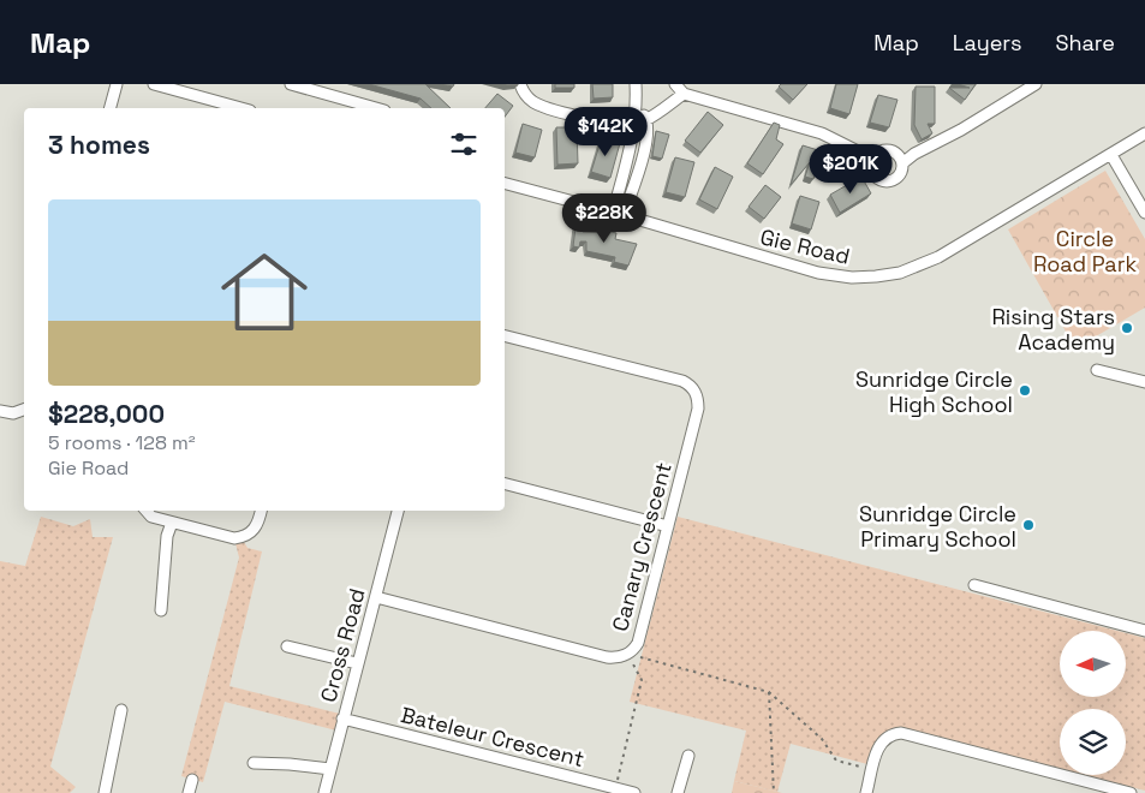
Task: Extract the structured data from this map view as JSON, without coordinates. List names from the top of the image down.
{
  "streets": {
    "street": [
      "Gie Road",
      "Canary Crescent",
      "Cross Road",
      "Bateleur Crescent"
    ]
  },
  "crossings": [
    ["Canary Crescent", "Cross Road"],
    ["Cross Road", "Bateleur Crescent"]
  ],
  "parks": ["Circle Road Park"],
  "places": ["Rising Stars Academy", "Sunridge Circle High School", "Sunridge Circle Primary School"],
  "north": "left",
  "page": {
    "header": "Map",
    "nav": ["Map", "Layers", "Share"],
    "price": ["$142K", "$201K", "$228K"],
    "heading": "3 homes",
    "list": [
      {
        "name": "$228,000",
        "note": "5 rooms · 128 m² · Gie Road"
      }
    ]
  }
}
